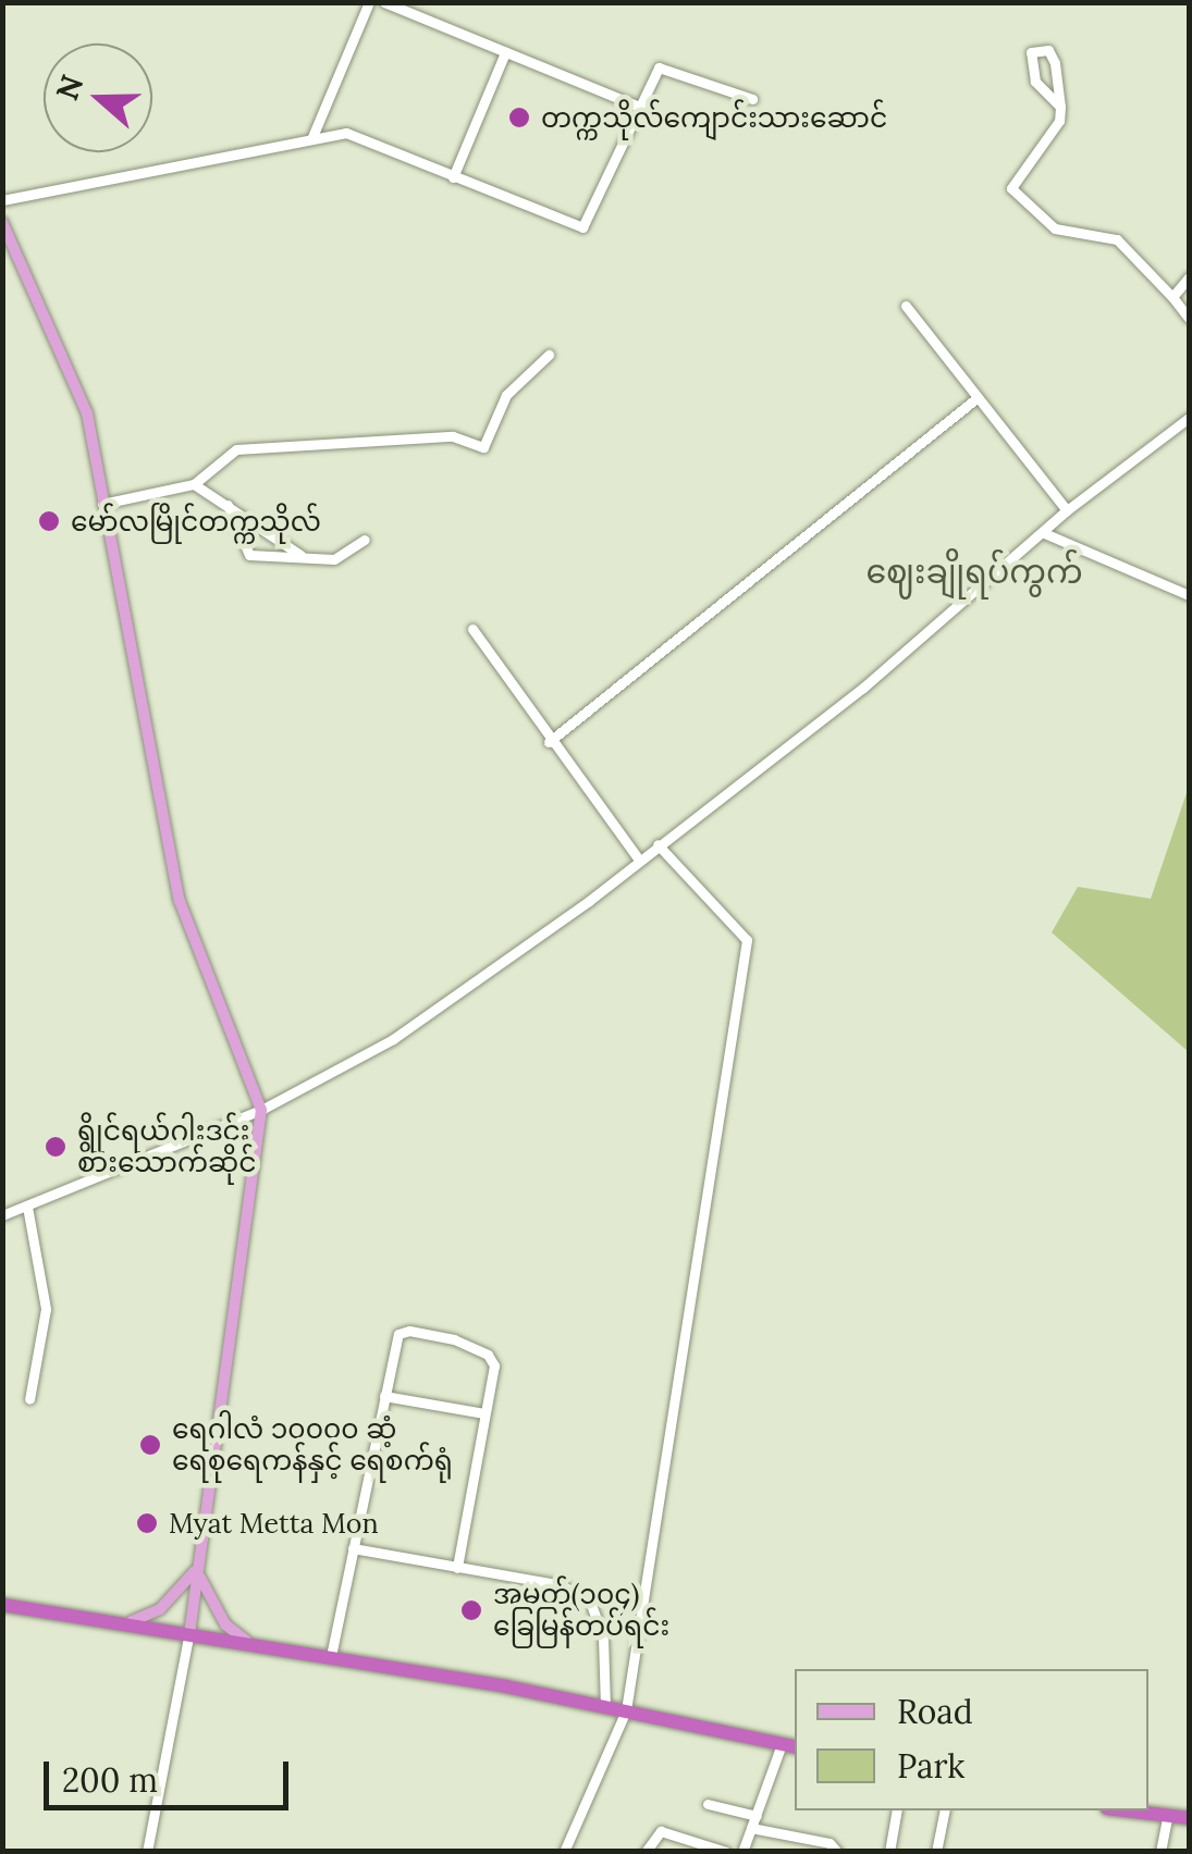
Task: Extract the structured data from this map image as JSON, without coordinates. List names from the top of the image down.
{
  "districts": ["ဈေးချိုရပ်ကွက်"],
  "places": [
    "တက္ကသိုလ်ကျောင်းသားဆောင်",
    "မော်လမြိုင်တက္ကသိုလ်",
    "ရွိုင်ရယ်ဂါးဒင်း စားသောက်ဆိုင်",
    "ရေဂါလံ ၁၀၀၀၀ ဆံ့ ရေစုရေကန်နှင့် ရေစက်ရုံ",
    "Myat Metta Mon",
    "အမှတ်(၁၀၄) ခြေမြန်တပ်ရင်း"
  ],
  "legend": ["Road", "Park"],
  "scale_bar": "200 m",
  "north": "left"
}
